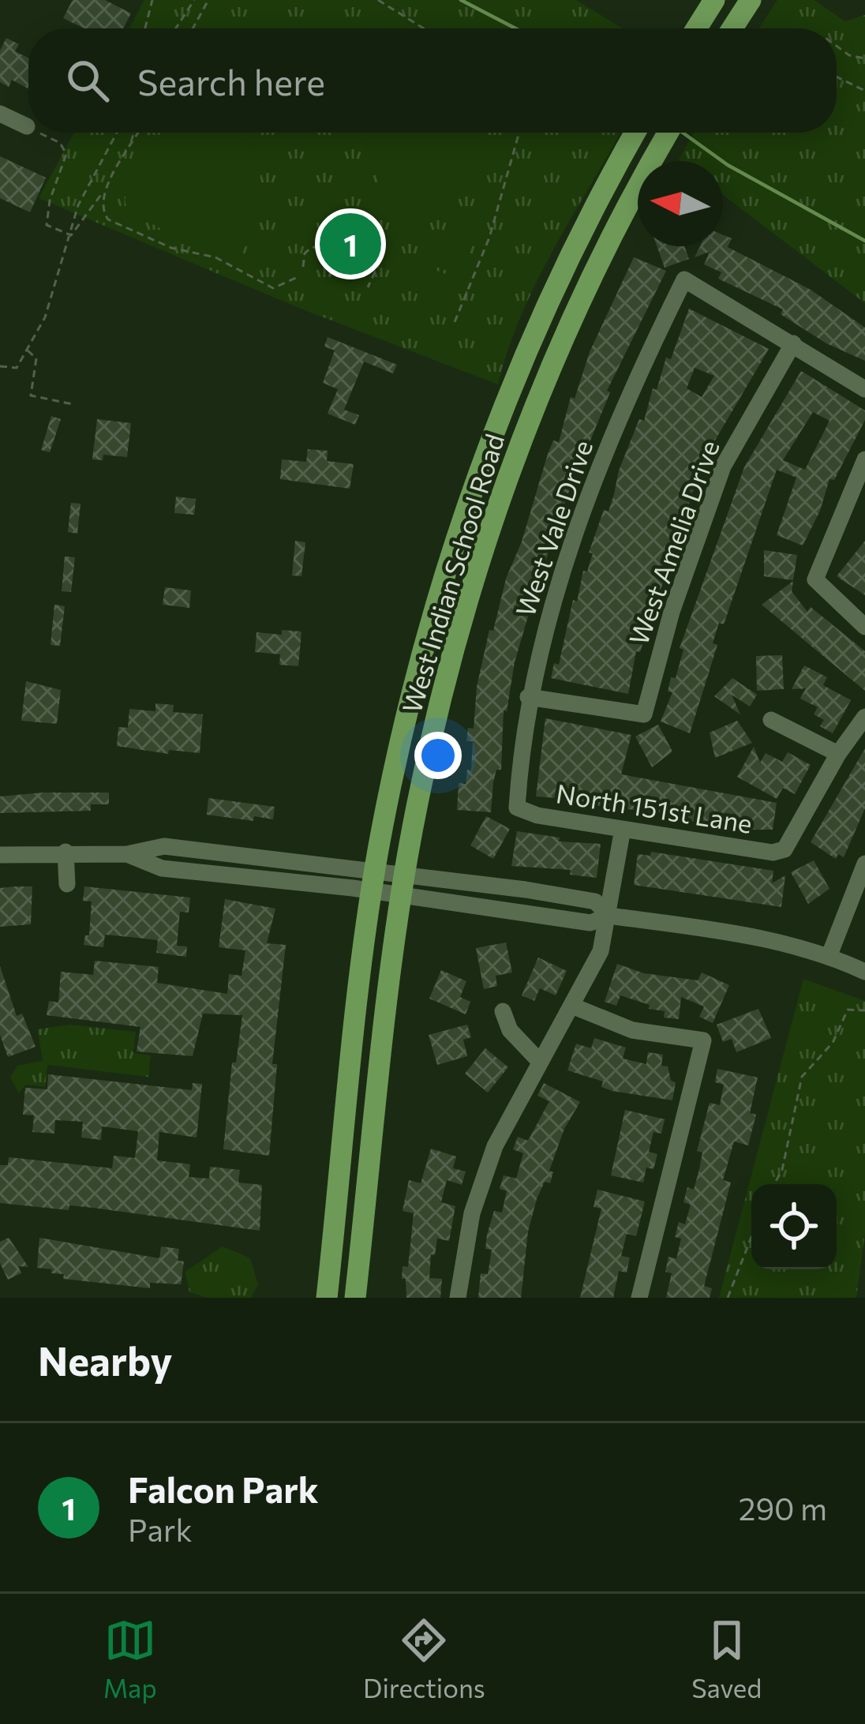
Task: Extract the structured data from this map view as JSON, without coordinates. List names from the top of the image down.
{
  "streets": {
    "main road": ["West Indian School Road"],
    "street": ["West Vale Drive", "West Amelia Drive", "North 151st Lane"]
  },
  "crossings": [
    ["West Vale Drive", "West Amelia Drive"],
    ["West Vale Drive", "North 151st Lane"]
  ],
  "north": "left",
  "page": {
    "search": "Search here",
    "pins": "1",
    "heading": "Nearby",
    "list": [
      {
        "mark": "1",
        "name": "Falcon Park",
        "note": "Park",
        "value": "290 m"
      }
    ],
    "nav": ["Map", "Directions", "Saved"]
  }
}
